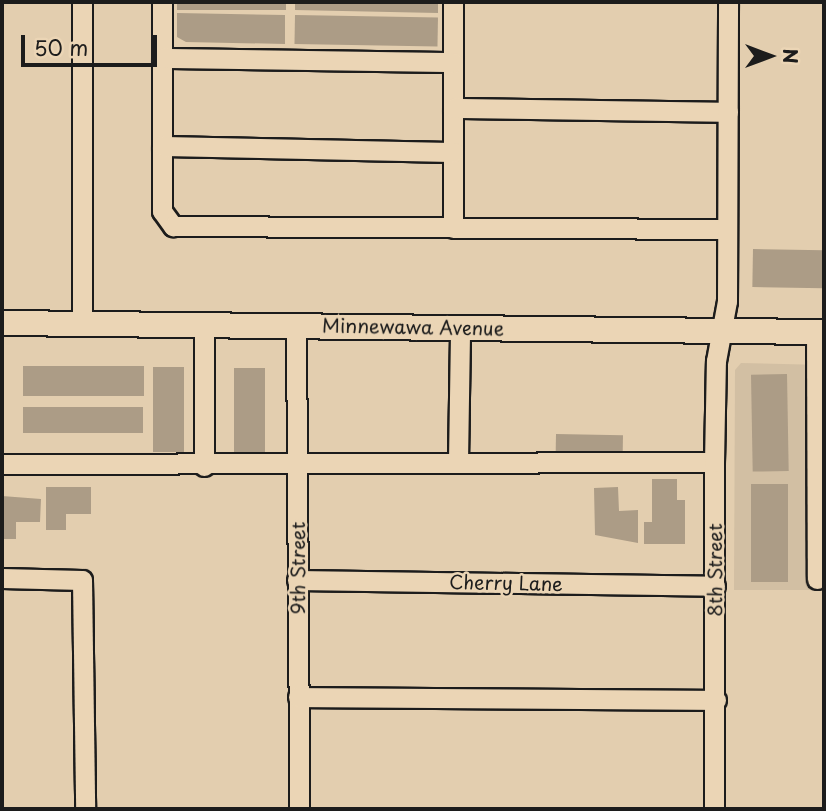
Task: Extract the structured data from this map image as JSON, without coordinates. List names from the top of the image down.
{
  "streets": {
    "main road": ["Minnewawa Avenue"],
    "street": ["9th Street", "8th Street", "Cherry Lane"]
  },
  "crossings": [
    ["Minnewawa Avenue", "9th Street"],
    ["Minnewawa Avenue", "8th Street"],
    ["9th Street", "Cherry Lane"],
    ["8th Street", "Cherry Lane"]
  ],
  "scale_bar": "50 m",
  "north": "right"
}
